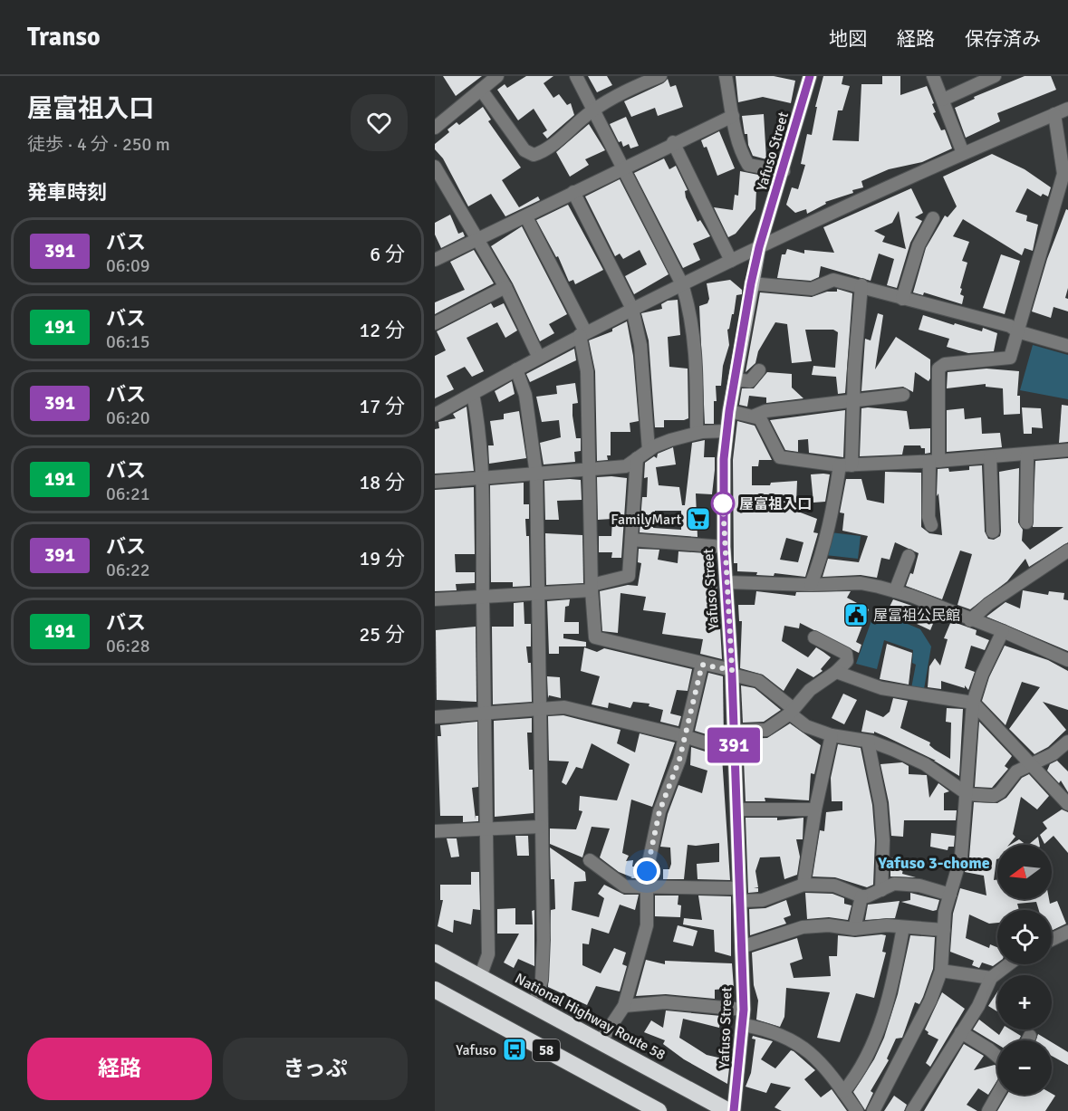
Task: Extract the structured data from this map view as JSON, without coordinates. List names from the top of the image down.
{
  "streets": {
    "highway": ["National Highway Route 58", "58"],
    "main road": ["Yafuso Street"]
  },
  "districts": ["Yafuso 3-chome"],
  "places": {
    "other": ["屋富祖入口"],
    "supermarket": ["FamilyMart"],
    "public building": ["屋冨祖公民館"],
    "bus stop": ["Yafuso"]
  },
  "lines": ["bus line 391"],
  "north": "left",
  "page": {
    "header": "Transo",
    "nav": ["地図", "経路", "保存済み"],
    "heading": [
      ["屋富祖入口", "徒歩 · 4 分 · 250 m"],
      "発車時刻"
    ],
    "on_map": "391",
    "list": [
      {
        "mark": "391",
        "name": "バス",
        "note": "06:09",
        "value": "6 分"
      },
      {
        "mark": "191",
        "name": "バス",
        "note": "06:15",
        "value": "12 分"
      },
      {
        "mark": "391",
        "name": "バス",
        "note": "06:20",
        "value": "17 分"
      },
      {
        "mark": "191",
        "name": "バス",
        "note": "06:21",
        "value": "18 分"
      },
      {
        "mark": "391",
        "name": "バス",
        "note": "06:22",
        "value": "19 分"
      },
      {
        "mark": "191",
        "name": "バス",
        "note": "06:28",
        "value": "25 分"
      }
    ],
    "map_buttons": ["+", "−"],
    "buttons": ["経路", "きっぷ"]
  }
}
